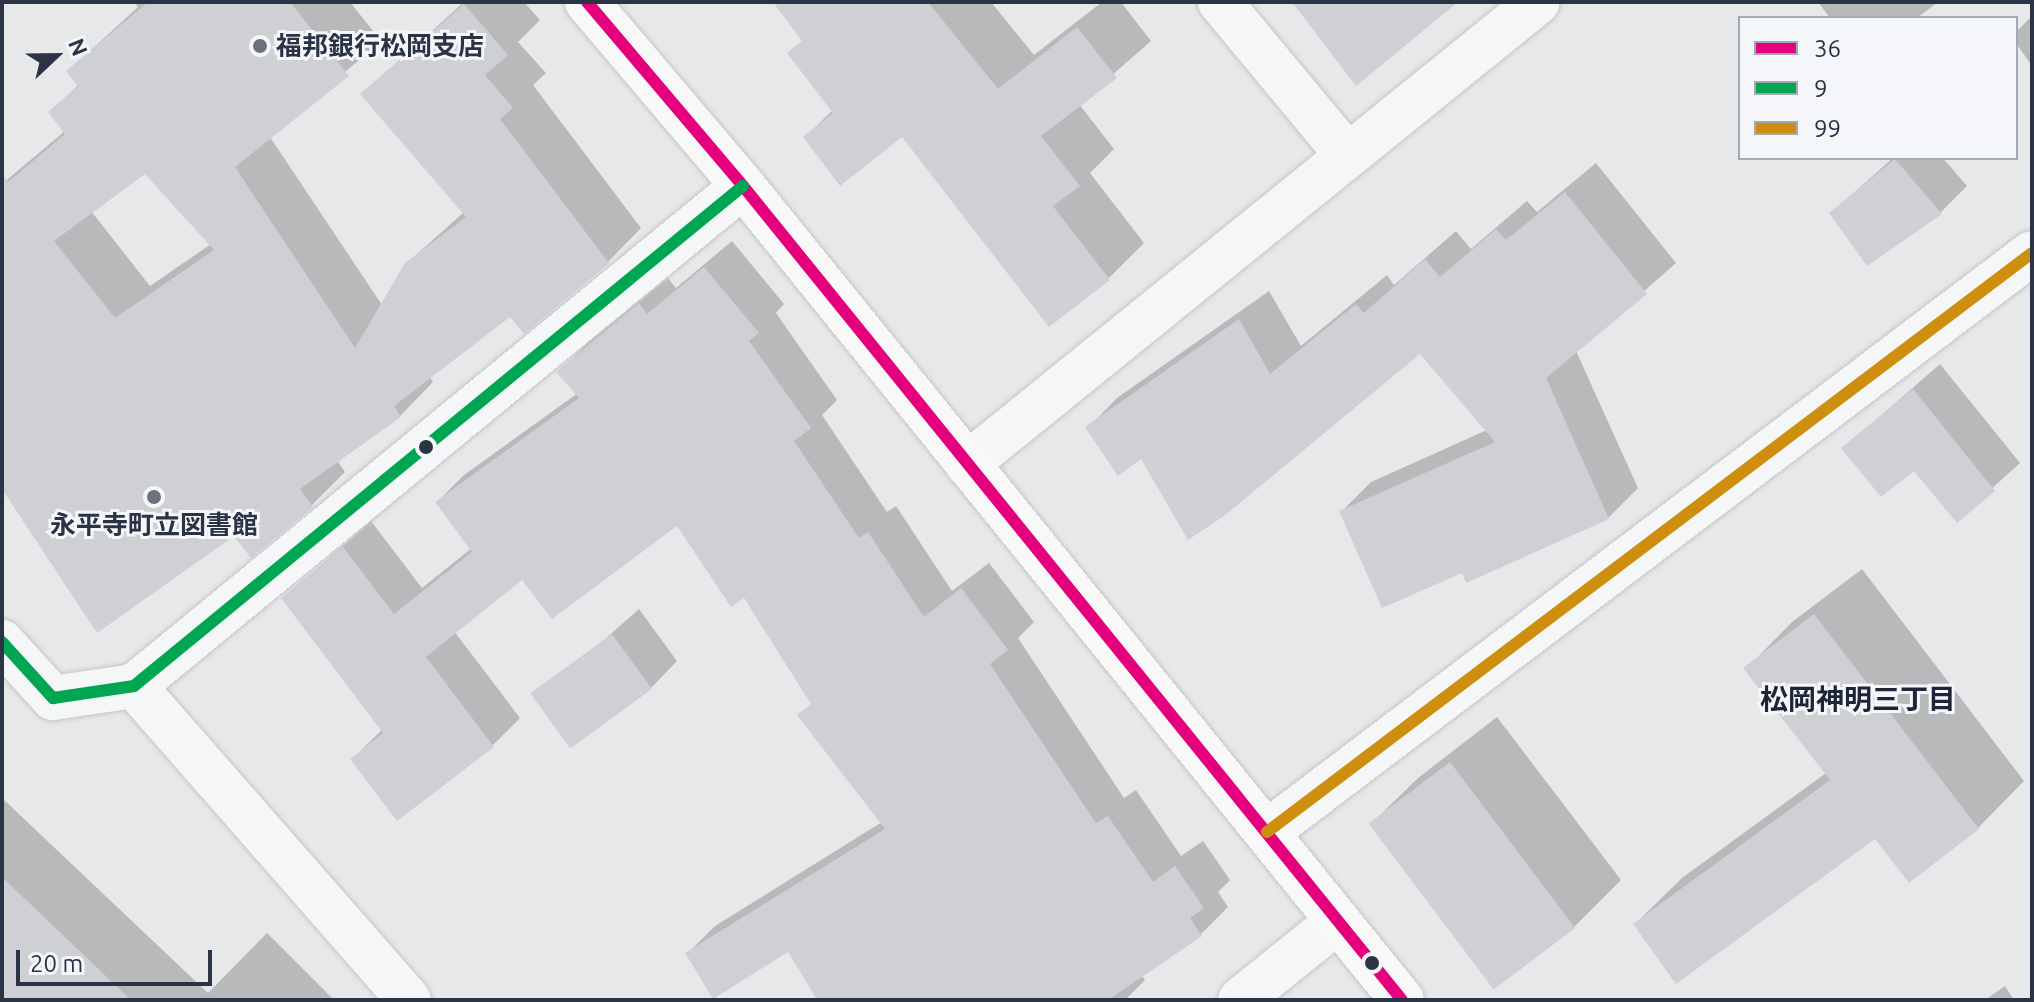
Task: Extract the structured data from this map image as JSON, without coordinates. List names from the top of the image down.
{
  "districts": ["松岡神明三丁目"],
  "places": ["福邦銀行松岡支店", "永平寺町立図書館"],
  "lines": ["transit line 36", "transit line 9", "transit line 99"],
  "legend": ["36", "9", "99"],
  "scale_bar": "20 m",
  "north": "right"
}
